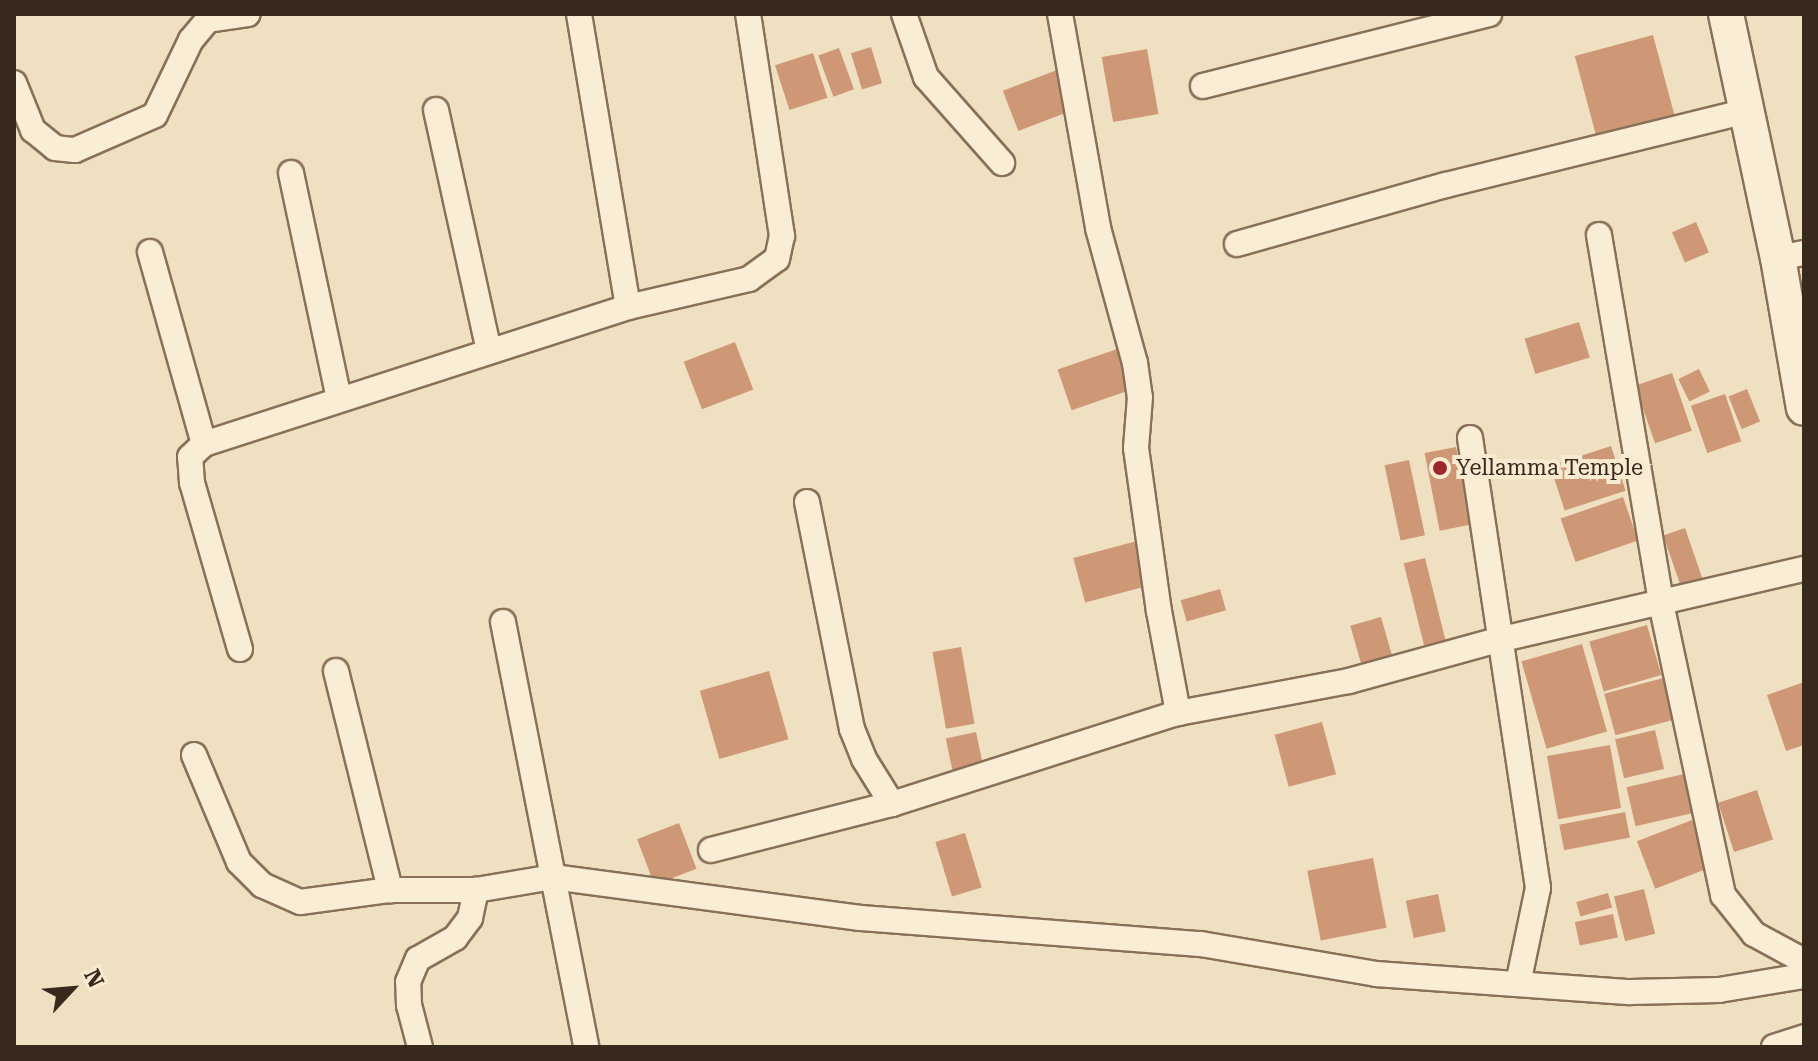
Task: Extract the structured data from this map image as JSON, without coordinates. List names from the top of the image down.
{
  "places": ["Yellamma Temple"],
  "north": "top right"
}
